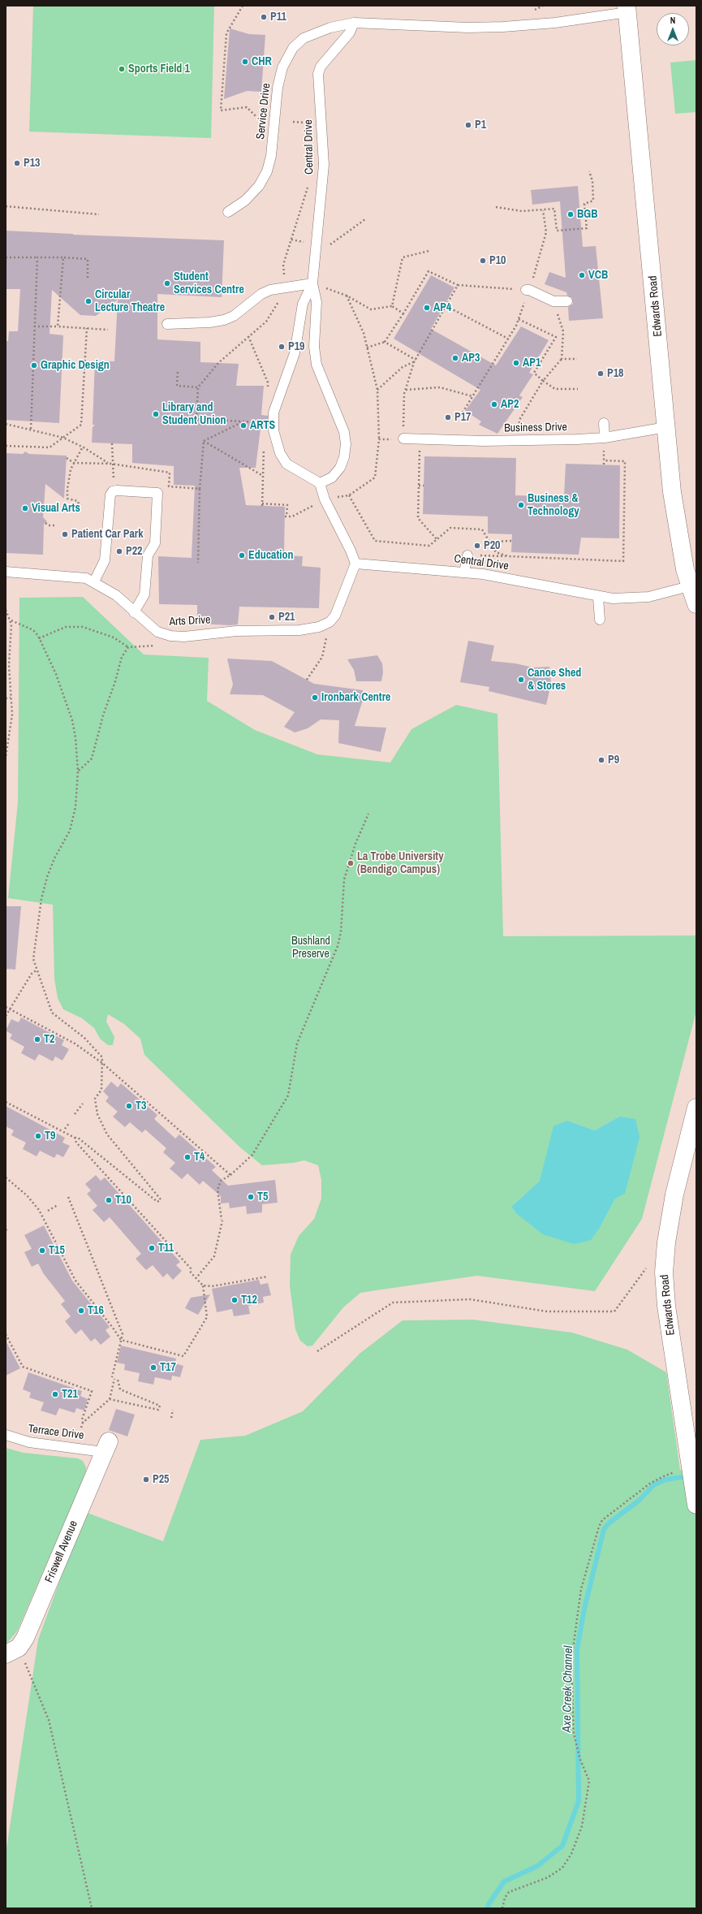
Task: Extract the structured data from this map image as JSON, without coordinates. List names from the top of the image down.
{
  "streets": {
    "street": ["Edwards Road", "Friswell Avenue"],
    "lane": [
      "Service Drive",
      "Central Drive",
      "Business Drive",
      "Arts Drive",
      "Terrace Drive"
    ]
  },
  "crossings": [
    ["Service Drive", "Central Drive"],
    ["Service Drive", "Edwards Road"],
    ["Central Drive", "Edwards Road"],
    ["Edwards Road", "Business Drive"],
    ["Terrace Drive", "Friswell Avenue"]
  ],
  "water": ["Axe Creek Channel"],
  "parks": ["Bushland Preserve"],
  "places": [
    "P11",
    "CHR",
    "Sports Field 1",
    "P1",
    "P13",
    "BGB",
    "P10",
    "VCB",
    "Student Services Centre",
    "Circular Lecture Theatre",
    "AP4",
    "P19",
    "AP3",
    "AP1",
    "Graphic Design",
    "P18",
    "AP2",
    "Library and Student Union",
    "P17",
    "ARTS",
    "Business & Technology",
    "Visual Arts",
    "Patient Car Park",
    "P20",
    "P22",
    "Education",
    "P21",
    "Canoe Shed & Stores",
    "Ironbark Centre",
    "P9",
    "La Trobe University (Bendigo Campus)",
    "T2",
    "T3",
    "T9",
    "T4",
    "T5",
    "T10",
    "T11",
    "T15",
    "T12",
    "T16",
    "T17",
    "T21",
    "P25"
  ],
  "north": "top"
}
